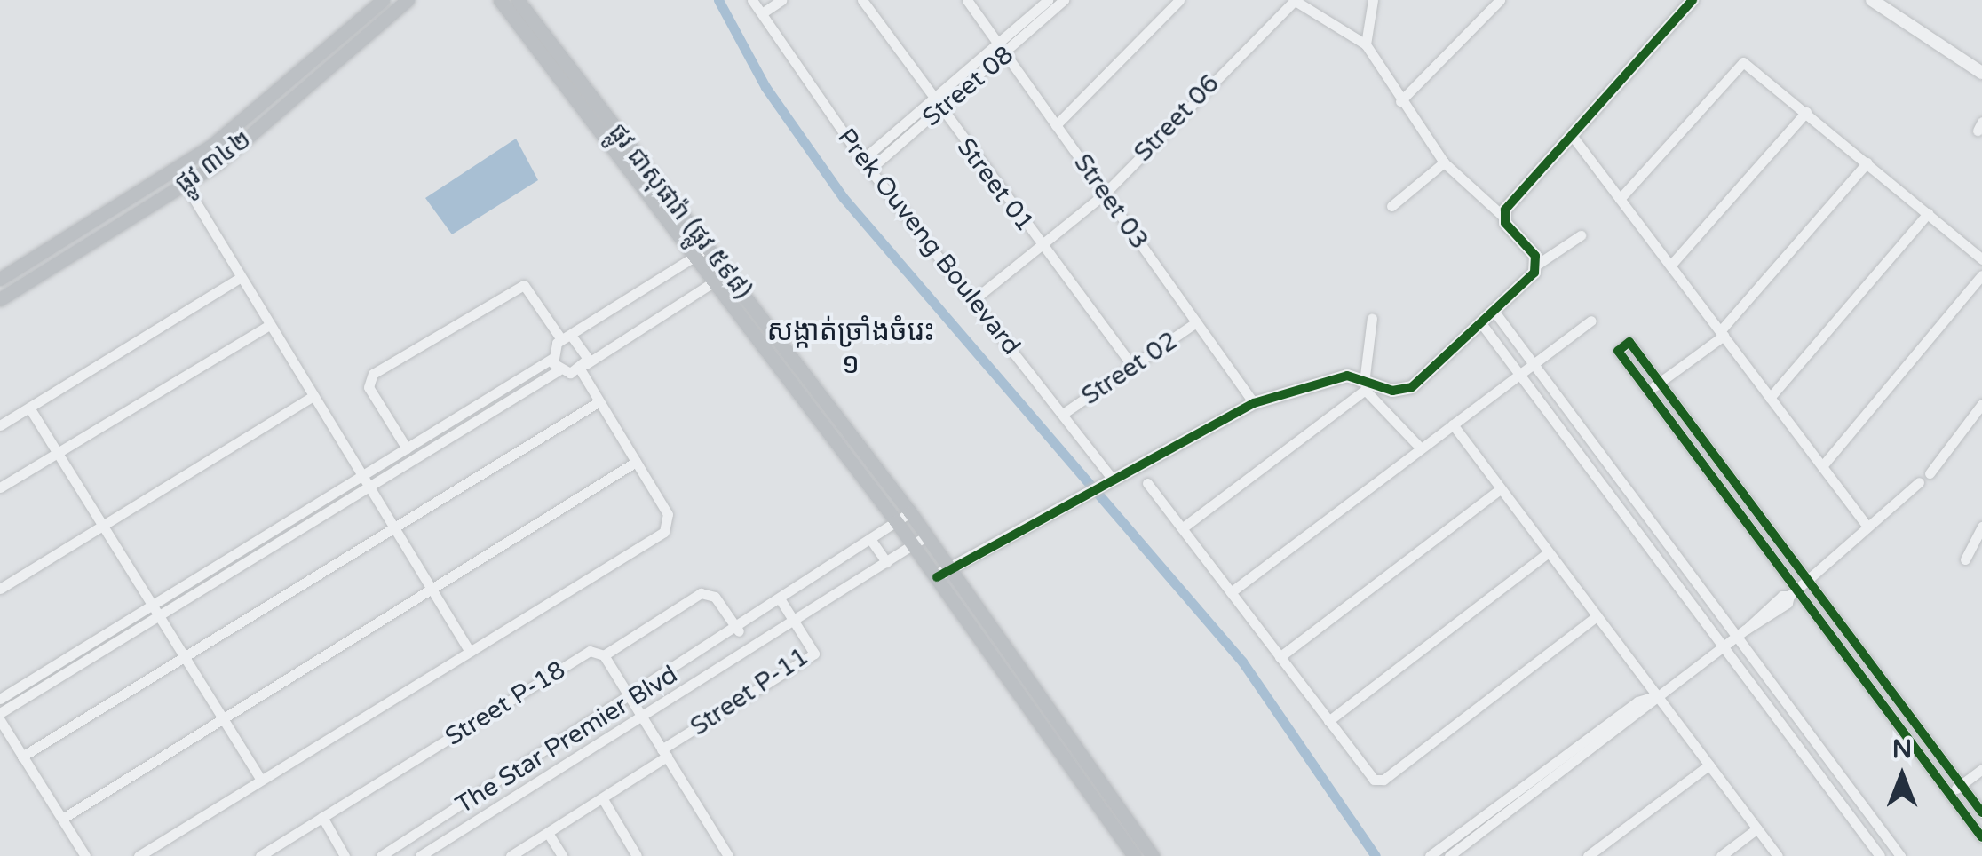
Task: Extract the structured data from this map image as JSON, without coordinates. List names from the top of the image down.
{
  "streets": {
    "main road": ["ផ្លូវ ៣៤២", "ផ្លូវ ជាសុផារ៉ា (ផ្លូវ ៥៩៨)"],
    "street": [
      "Street 08",
      "Street 06",
      "Street 01",
      "Street 03",
      "Prek Ouveng Boulevard",
      "Street 02",
      "Street P-11",
      "Street P-18",
      "The Star Premier Blvd"
    ]
  },
  "crossings": [
    ["Street 08", "Street 01"],
    ["Street 08", "Street 03"],
    ["Street 08", "Prek Ouveng Boulevard"],
    ["Street 06", "Street 01"],
    ["Street 06", "Street 03"],
    ["Street 06", "Prek Ouveng Boulevard"],
    ["Street 01", "Street 02"],
    ["Street 03", "Street 02"],
    ["ផ្លូវ ជាសុផារ៉ា (ផ្លូវ ៥៩៨)", "The Star Premier Blvd"],
    ["Prek Ouveng Boulevard", "Street 02"],
    ["Street P-11", "The Star Premier Blvd"],
    ["Street P-18", "The Star Premier Blvd"]
  ],
  "districts": ["សង្កាត់ច្រាំងចំរេះ ១"],
  "north": "top"
}
